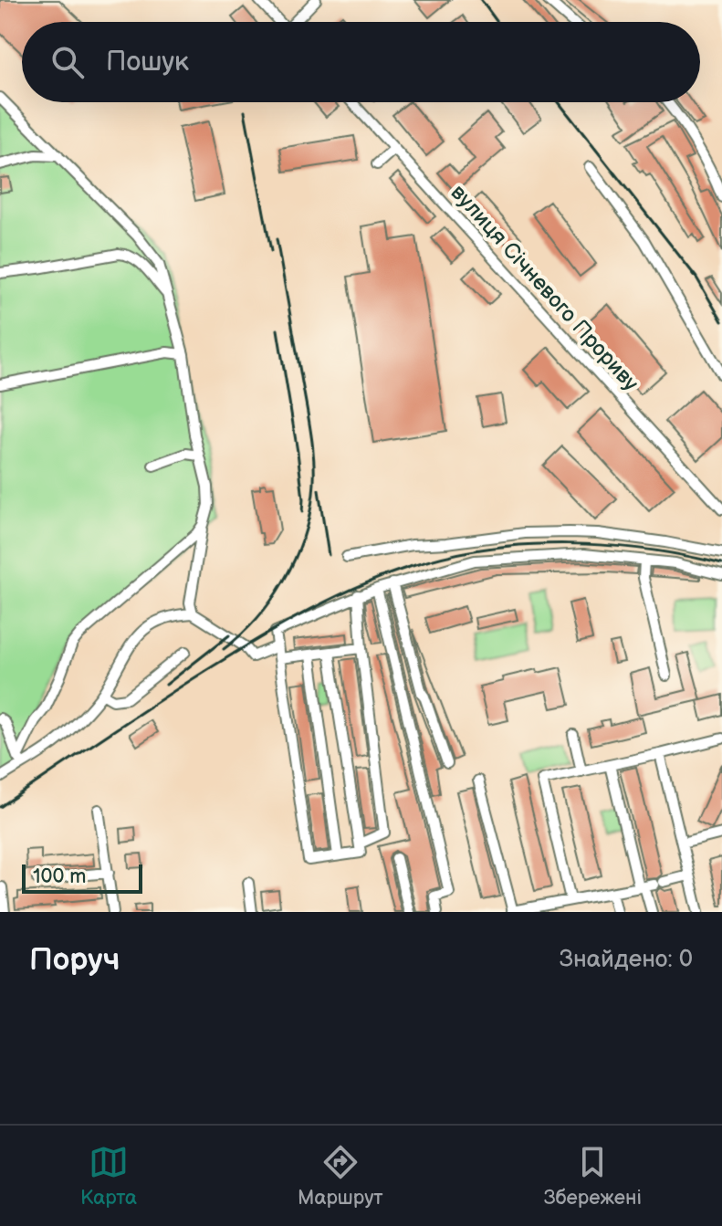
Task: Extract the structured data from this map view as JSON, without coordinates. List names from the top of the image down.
{
  "streets": {
    "street": ["вулиця Січневого Прориву"]
  },
  "scale_bar": "100 m",
  "page": {
    "search": "Пошук",
    "scale": "100 m",
    "heading": ["Поруч", "Знайдено: 0"],
    "nav": ["Карта", "Маршрут", "Збережені"]
  }
}
